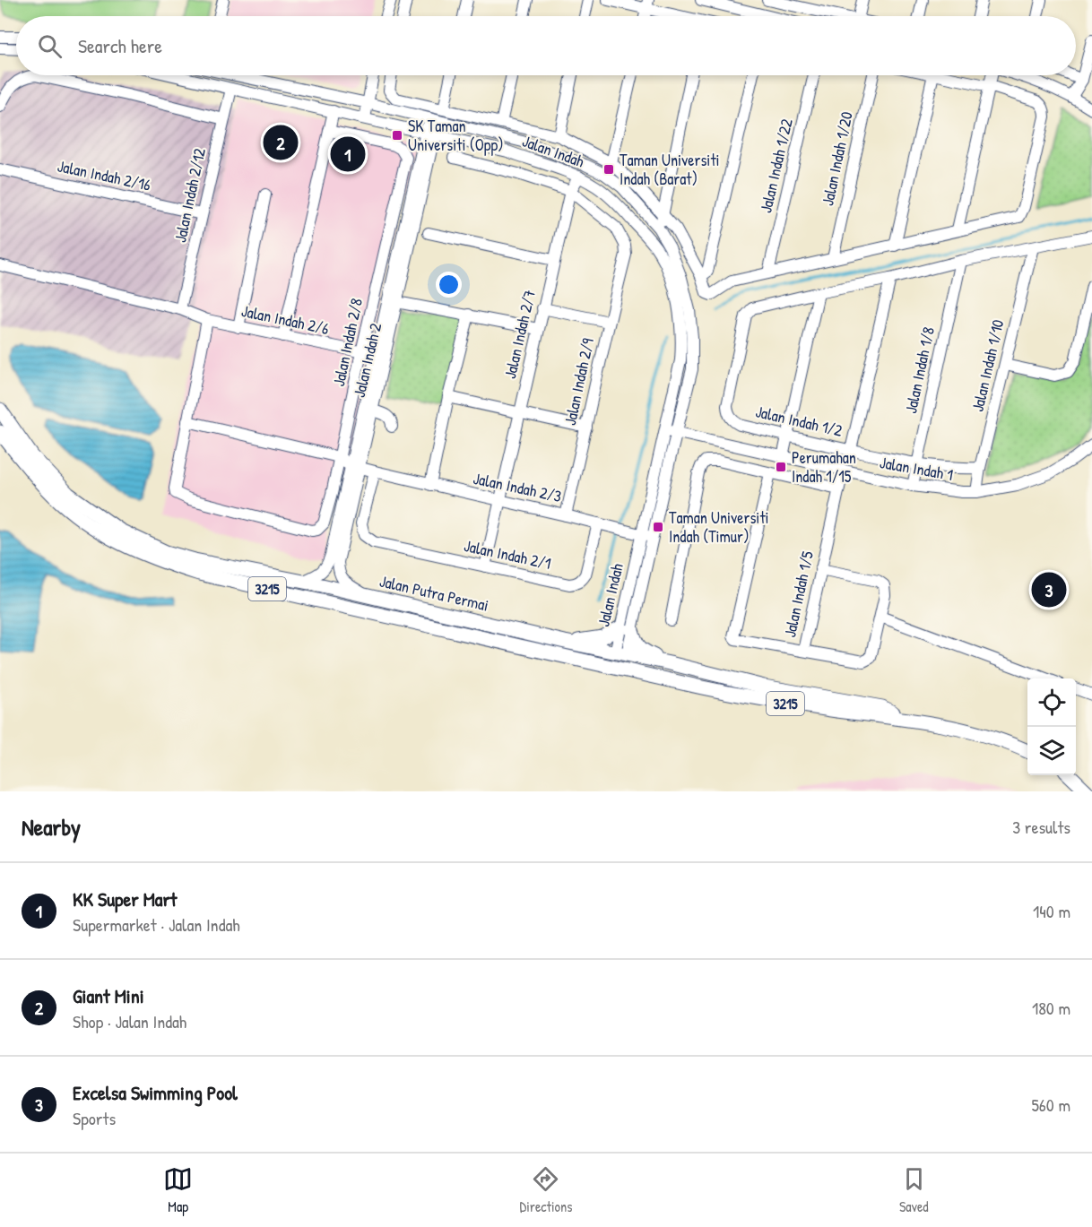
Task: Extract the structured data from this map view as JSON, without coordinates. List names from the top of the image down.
{
  "streets": {
    "main road": ["3215", "Jalan Putra Permai"],
    "street": [
      "Jalan Indah",
      "Jalan Indah 1/20",
      "Jalan Indah 1/22",
      "Jalan Indah 2/16",
      "Jalan Indah 2/12",
      "Jalan Indah 2/6",
      "Jalan Indah 2/7",
      "Jalan Indah 2/8",
      "Jalan Indah 2",
      "Jalan Indah 1/10",
      "Jalan Indah 1/8",
      "Jalan Indah 2/9",
      "Jalan Indah 1/2",
      "Jalan Indah 1",
      "Jalan Indah 2/3",
      "Jalan Indah 2/1",
      "Jalan Indah 1/5"
    ]
  },
  "crossings": [
    ["Jalan Indah", "Jalan Indah 2/12"],
    ["Jalan Indah", "Jalan Indah 2/7"],
    ["Jalan Indah", "Jalan Indah 2"],
    ["Jalan Indah", "Jalan Indah 1"],
    ["Jalan Indah", "Jalan Indah 2/3"],
    ["Jalan Indah", "Jalan Putra Permai"],
    ["Jalan Indah 2/16", "Jalan Indah 2/12"],
    ["Jalan Indah 2/12", "Jalan Indah 2/6"],
    ["Jalan Indah 2/6", "Jalan Indah 2/8"],
    ["Jalan Indah 2/6", "Jalan Indah 2"],
    ["Jalan Indah 2/7", "Jalan Indah 2/9"],
    ["Jalan Indah 2/7", "Jalan Indah 2/3"],
    ["Jalan Indah 2/7", "Jalan Indah 2/1"],
    ["Jalan Indah 2", "Jalan Indah 2/3"],
    ["Jalan Indah 2", "Jalan Putra Permai"],
    ["Jalan Indah 1/10", "Jalan Indah 1/2"],
    ["Jalan Indah 1/10", "Jalan Indah 1"],
    ["Jalan Indah 1/8", "Jalan Indah 1/2"],
    ["Jalan Indah 1/8", "Jalan Indah 1"],
    ["Jalan Indah 2/9", "Jalan Indah 2/3"],
    ["Jalan Indah 1", "Jalan Indah 1/5"],
    ["Jalan Indah 2/3", "Jalan Indah 2/1"]
  ],
  "places": {
    "transit": [
      "SK Taman Universiti (Opp)",
      "Taman Universiti Indah (Barat)",
      "Perumahan Indah 1/15",
      "Taman Universiti Indah (Timur)"
    ]
  },
  "page": {
    "search": "Search here",
    "pins": ["2", "1", "3"],
    "heading": ["Nearby", "3 results"],
    "list": [
      {
        "mark": "1",
        "name": "KK Super Mart",
        "note": "Supermarket · Jalan Indah",
        "value": "140 m"
      },
      {
        "mark": "2",
        "name": "Giant Mini",
        "note": "Shop · Jalan Indah",
        "value": "180 m"
      },
      {
        "mark": "3",
        "name": "Excelsa Swimming Pool",
        "note": "Sports",
        "value": "560 m"
      }
    ],
    "nav": ["Map", "Directions", "Saved"]
  }
}
